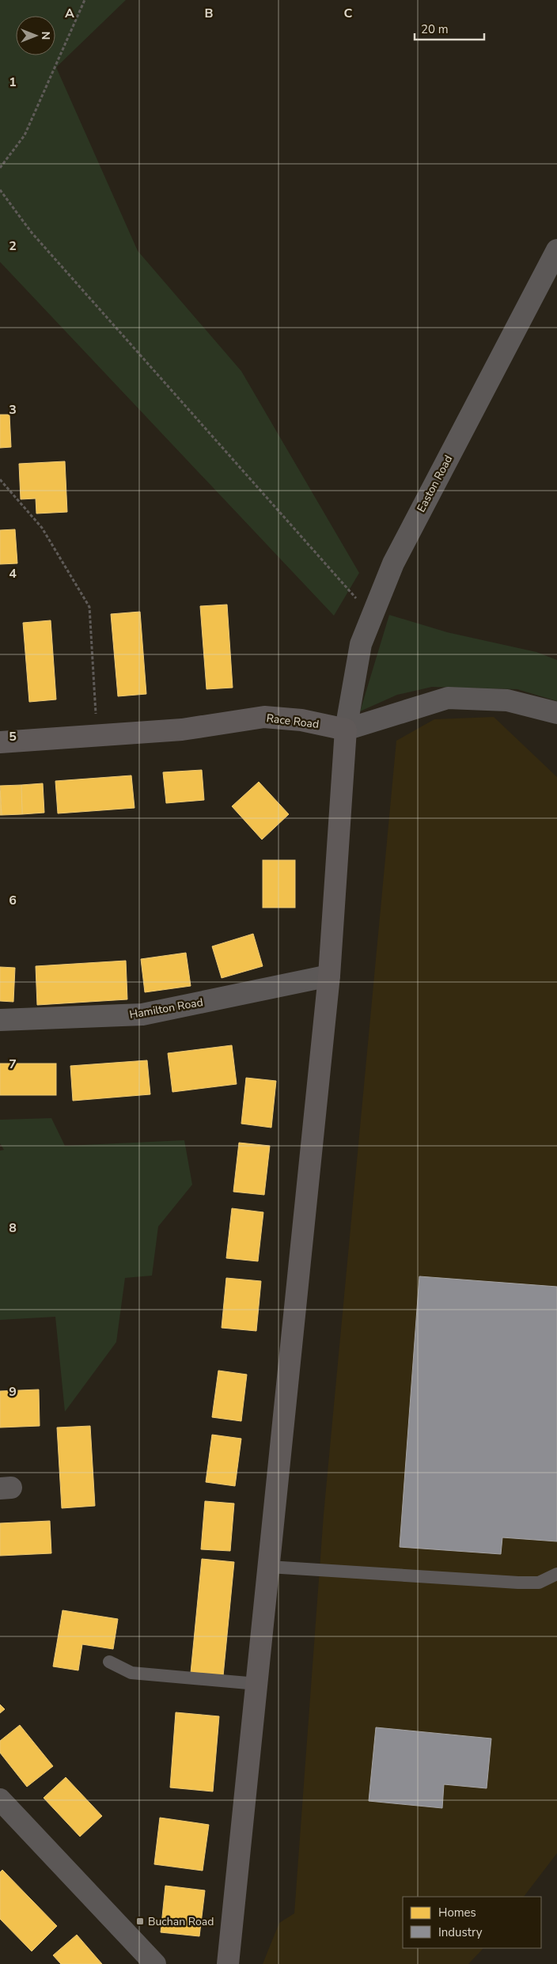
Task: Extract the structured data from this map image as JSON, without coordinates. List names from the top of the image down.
{
  "streets": {
    "street": ["Easton Road", "Race Road", "Hamilton Road"]
  },
  "crossings": [
    ["Easton Road", "Race Road"]
  ],
  "places": {
    "transit": ["Buchan Road"]
  },
  "legend": ["Homes", "Industry"],
  "scale_bar": "20 m",
  "north": "right",
  "grid": {
    "columns": ["A", "B", "C"],
    "rows": [
      "1",
      "2",
      "3",
      "4",
      "5",
      "6",
      "7",
      "8",
      "9"
    ]
  }
}
